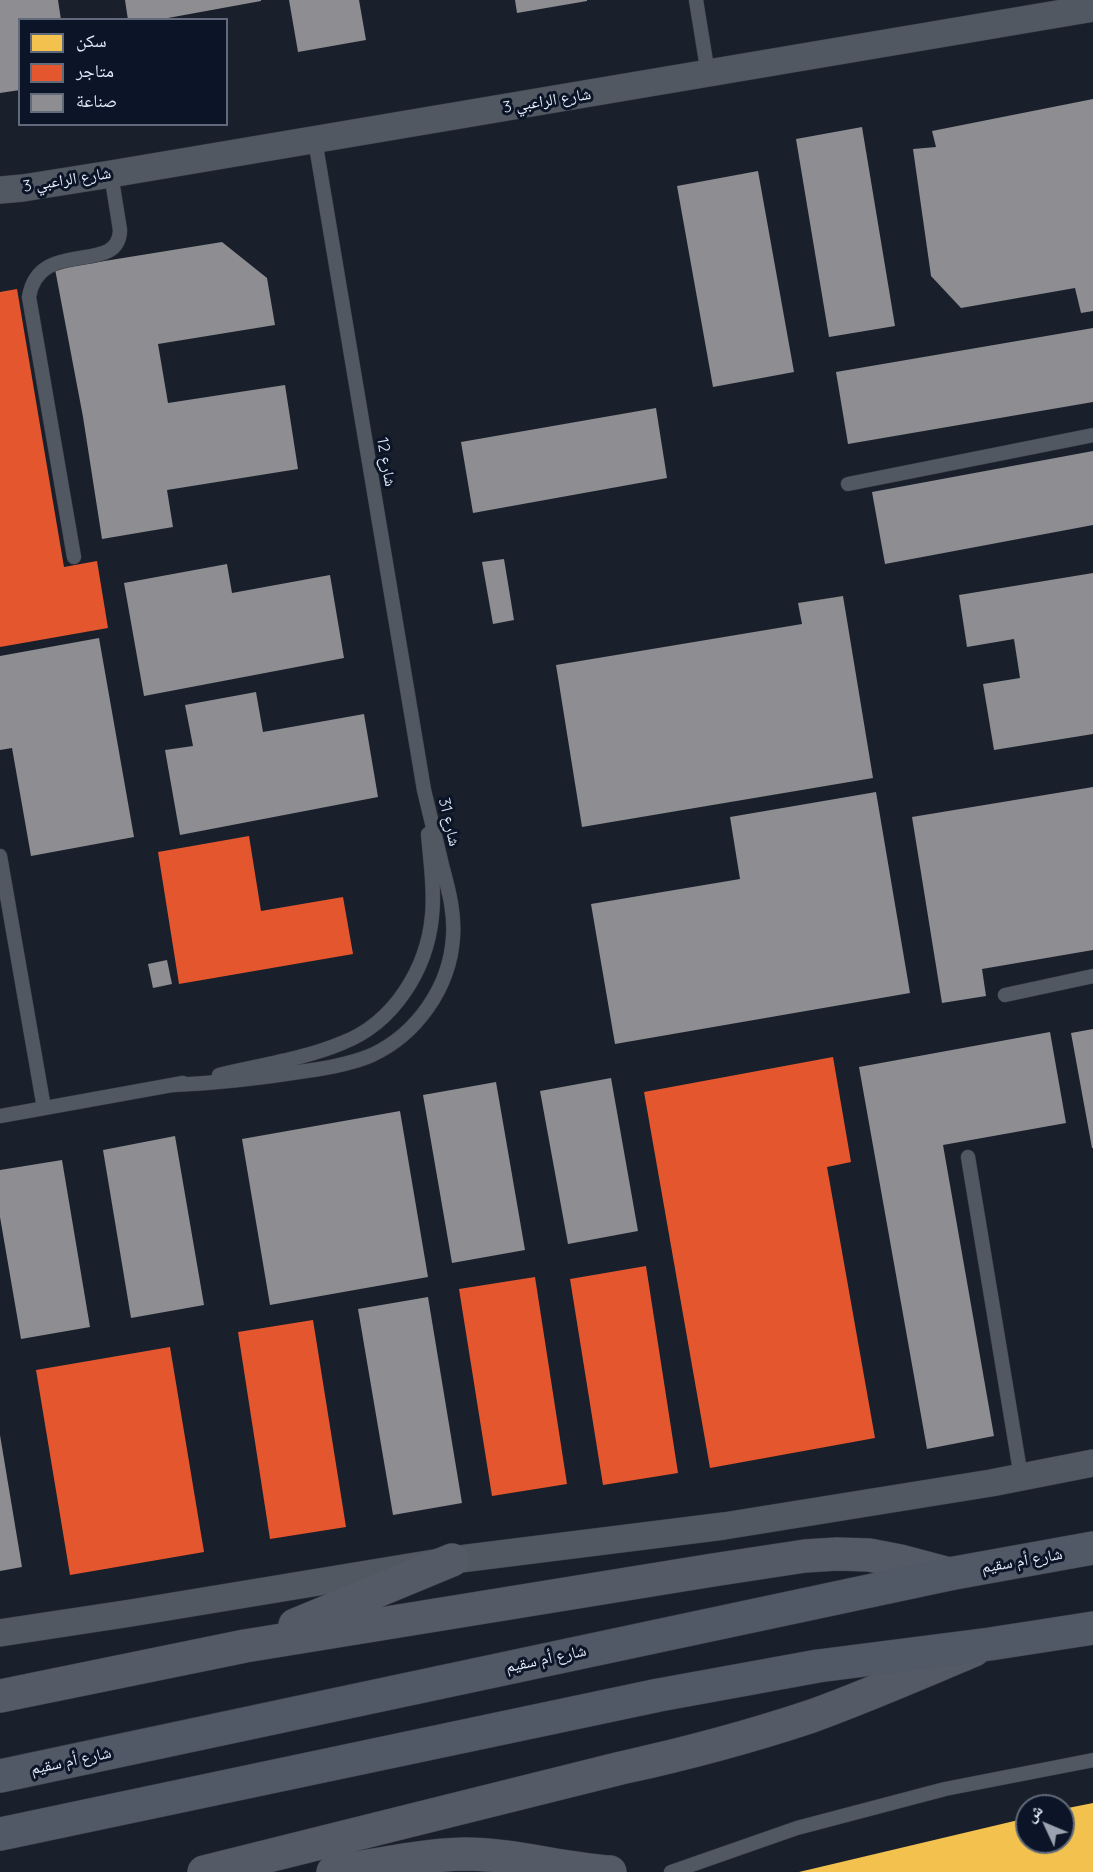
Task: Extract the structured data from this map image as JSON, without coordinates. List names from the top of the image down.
{
  "streets": {
    "main road": ["شارع أم سقيم"],
    "street": ["شارع الراعبي 3"],
    "lane": ["شارع 12", "شارع 31"]
  },
  "crossings": [
    ["شارع الراعبي 3", "شارع 12"],
    ["شارع 12", "شارع 31"]
  ],
  "legend": ["سكن", "متاجر", "صناعة"],
  "north": "top left"
}
